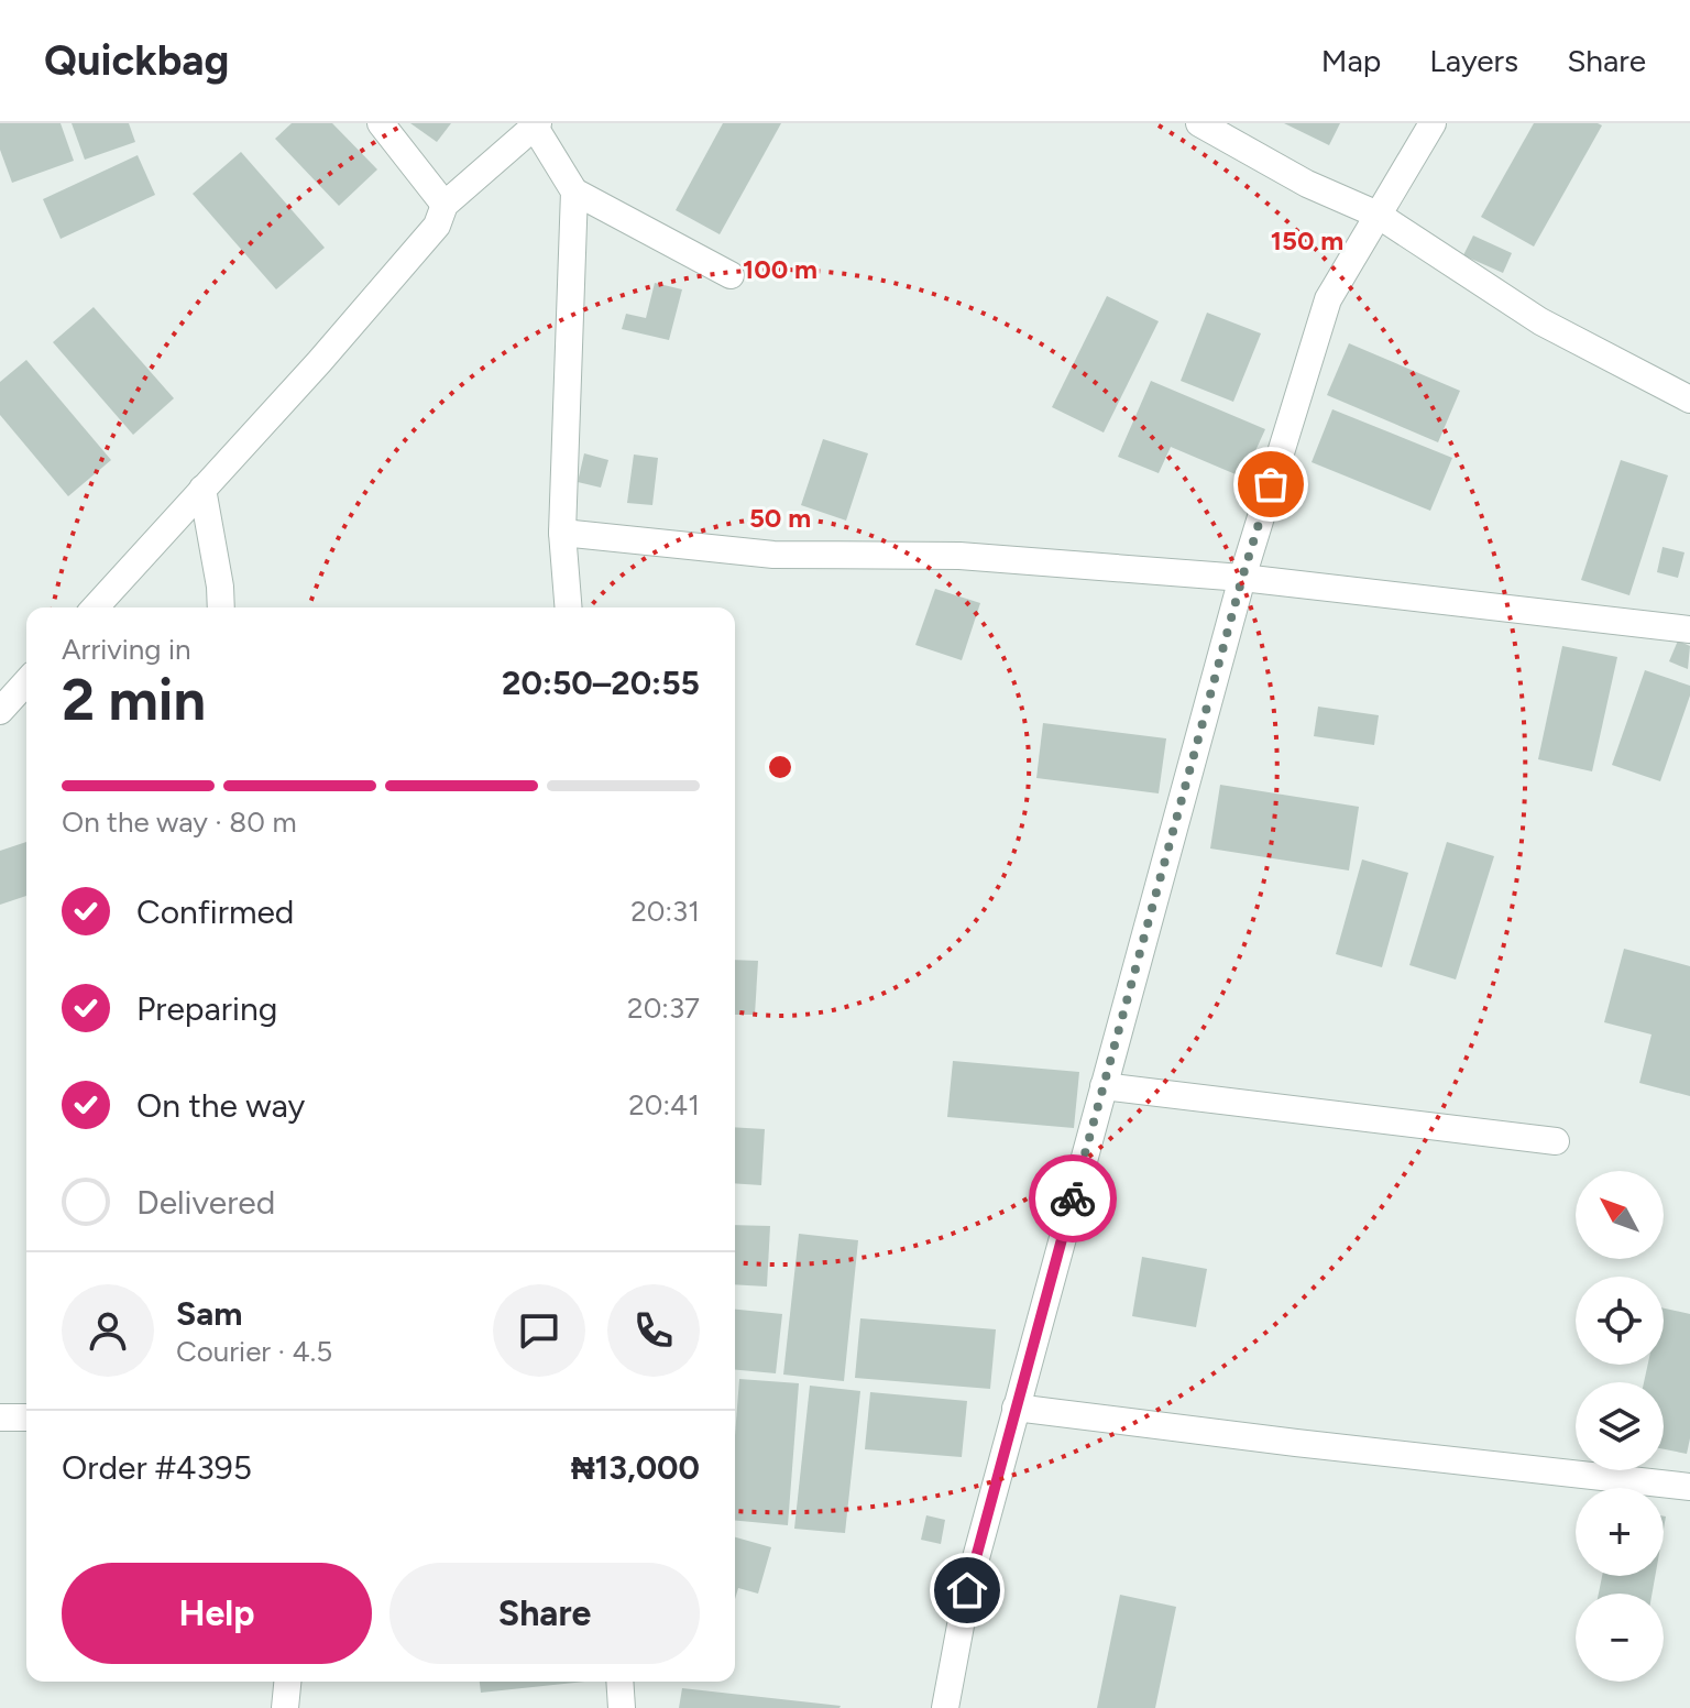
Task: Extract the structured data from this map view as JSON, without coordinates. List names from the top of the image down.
{
  "north": "top left",
  "page": {
    "header": "Quickbag",
    "nav": ["Map", "Layers", "Share"],
    "heading": ["2 min", "Arriving in", "20:50–20:55"],
    "panel": [
      "Sam",
      "Courier · 4.5",
      "Order #4395",
      "₦13,000"
    ],
    "bar": "On the way · 80 m",
    "list": [
      ["Confirmed", "20:31"],
      ["Preparing", "20:37"],
      ["On the way", "20:41"],
      "Delivered"
    ],
    "map_buttons": ["+", "−"],
    "buttons": ["Help", "Share"]
  },
  "rings": ["150 m", "100 m", "50 m"]
}
